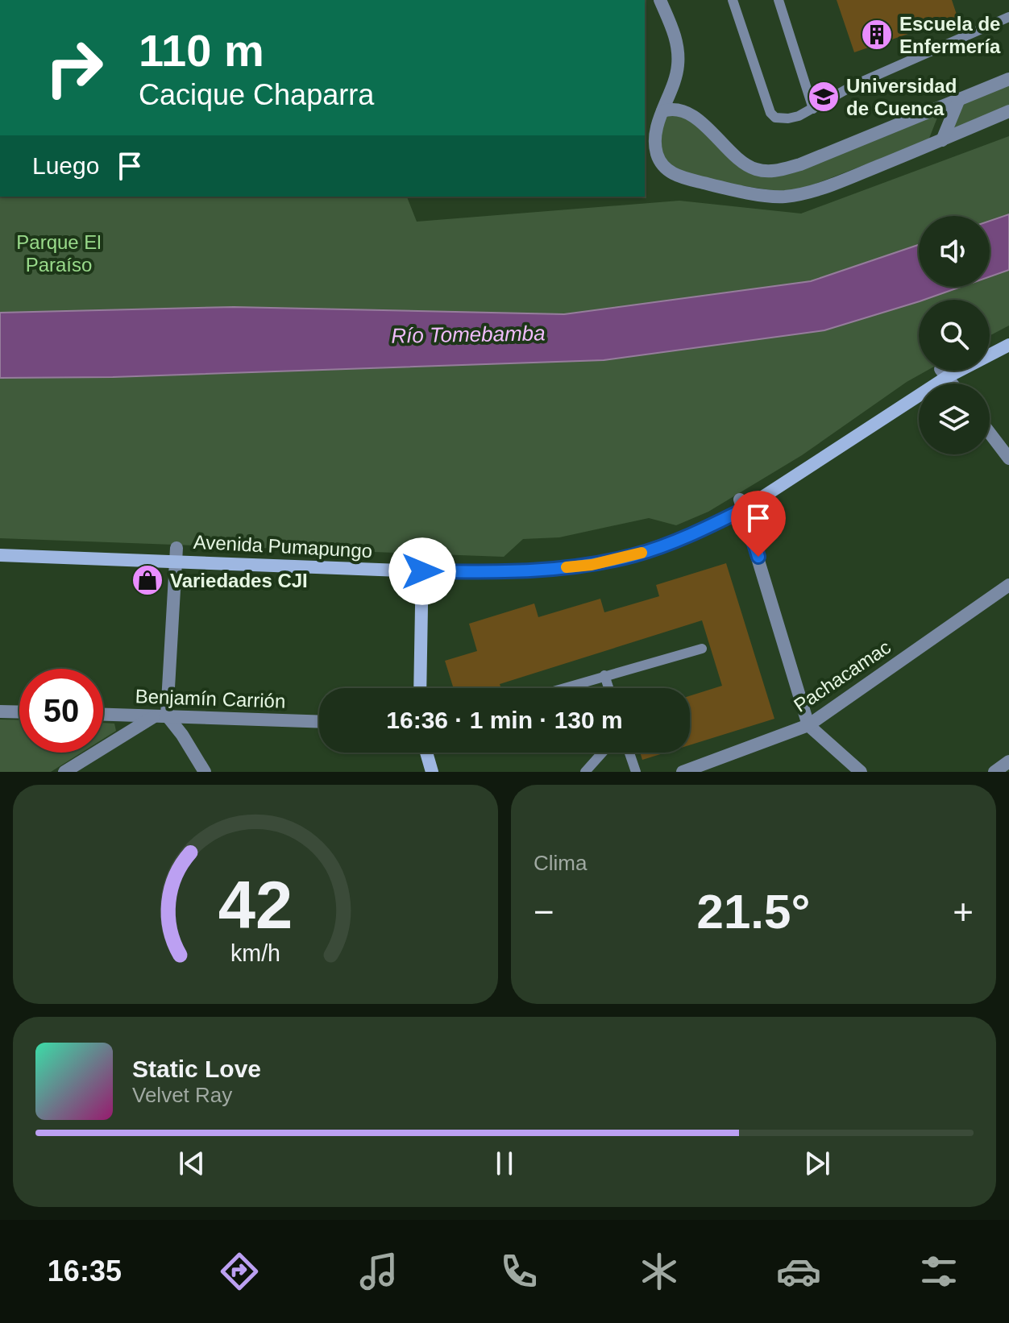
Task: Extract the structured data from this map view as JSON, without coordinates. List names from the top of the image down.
{
  "streets": {
    "main road": ["Avenida Pumapungo"],
    "street": ["Pachacamac", "Benjamín Carrión"]
  },
  "water": ["Río Tomebamba"],
  "parks": ["Parque El Paraíso"],
  "places": {
    "building": ["Escuela de Enfermería"],
    "school or university": ["Universidad de Cuenca"],
    "shop": ["Variedades CJI"]
  },
  "page": {
    "turn": ["110 m", "Cacique Chaparra"],
    "then": "Luego",
    "limit": "50",
    "trip": "16:36 · 1 min · 130 m",
    "tile": "Clima",
    "heat": ["−", "21.5°", "+"],
    "song": ["Static Love", "Velvet Ray"],
    "tabs": "16:35",
    "gauge": ["42", "km/h"]
  }
}
